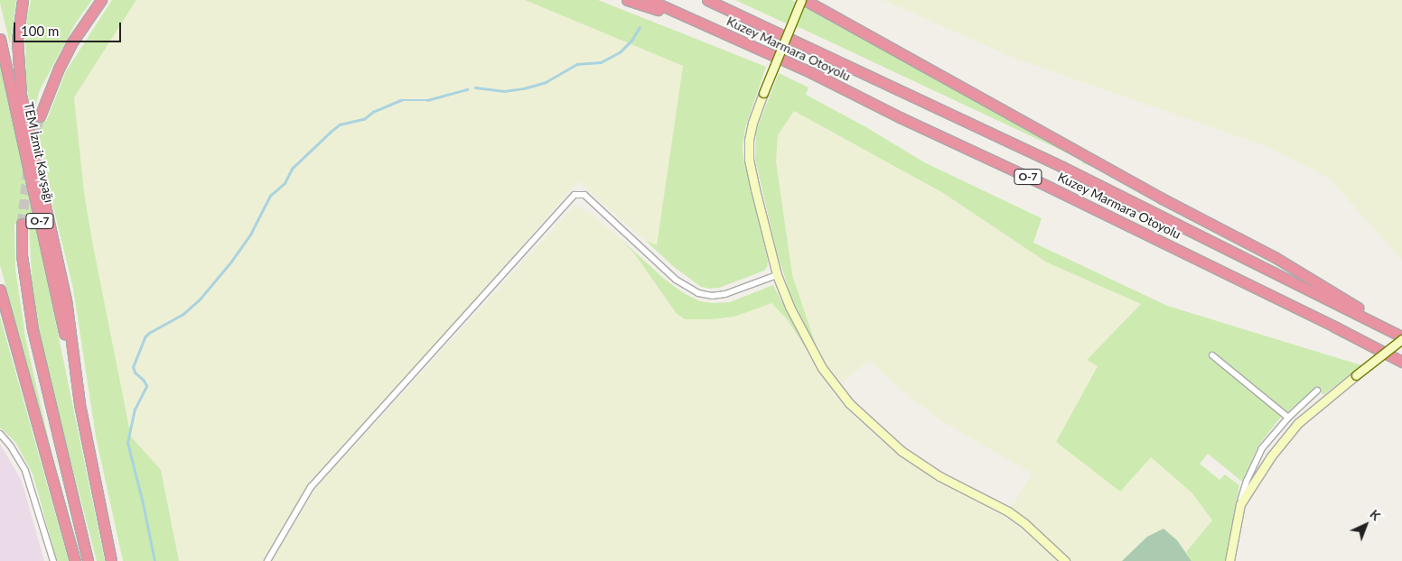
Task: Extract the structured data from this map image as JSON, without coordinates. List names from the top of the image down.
{
  "streets": {
    "highway": ["Kuzey Marmara Otoyolu", "TEM İzmit Kavşağı", "O-7"]
  },
  "crossings": [
    ["TEM İzmit Kavşağı", "O-7"]
  ],
  "scale_bar": "100 m",
  "north": "top right"
}
